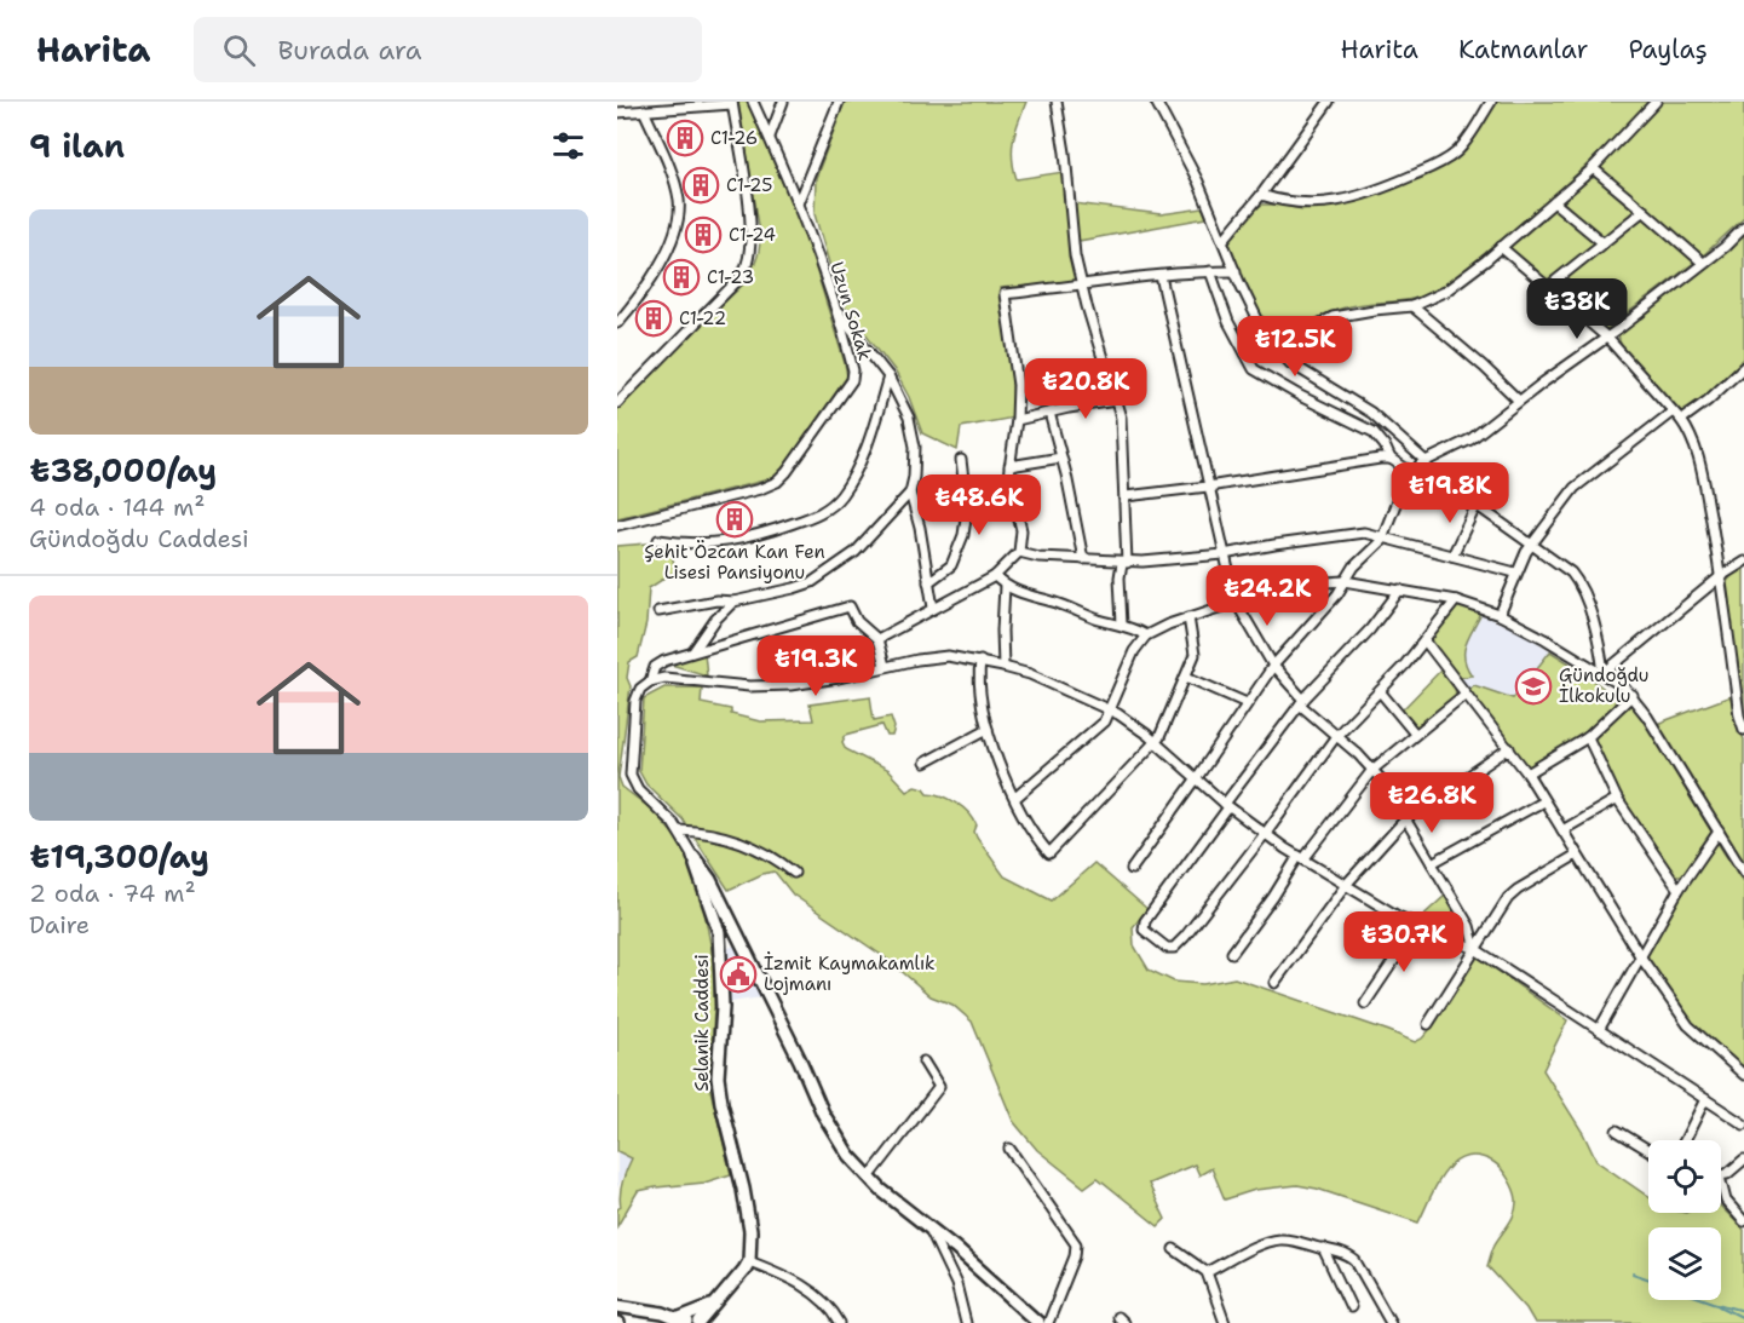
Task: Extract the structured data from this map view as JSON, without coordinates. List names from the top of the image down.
{
  "streets": {
    "main road": ["Selanik Caddesi"],
    "street": ["Uzun Sokak"]
  },
  "places": {
    "building": [
      "C1-26",
      "C1-25",
      "C1-24",
      "C1-23",
      "C1-22",
      "Şehit Özcan Kan Fen Lisesi Pansiyonu"
    ],
    "school or university": ["Gündoğdu İlkokulu"],
    "public building": ["İzmit Kaymakamlık Lojmanı"]
  },
  "page": {
    "header": "Harita",
    "search": "Burada ara",
    "nav": ["Harita", "Katmanlar", "Paylaş"],
    "heading": "9 ilan",
    "list": [
      {
        "name": "₺38,000/ay",
        "note": "4 oda · 144 m² · Gündoğdu Caddesi"
      },
      {
        "name": "₺19,300/ay",
        "note": "2 oda · 74 m² · Daire"
      }
    ],
    "price": [
      "₺38K",
      "₺12.5K",
      "₺20.8K",
      "₺19.8K",
      "₺48.6K",
      "₺24.2K",
      "₺19.3K",
      "₺26.8K",
      "₺30.7K"
    ]
  }
}
